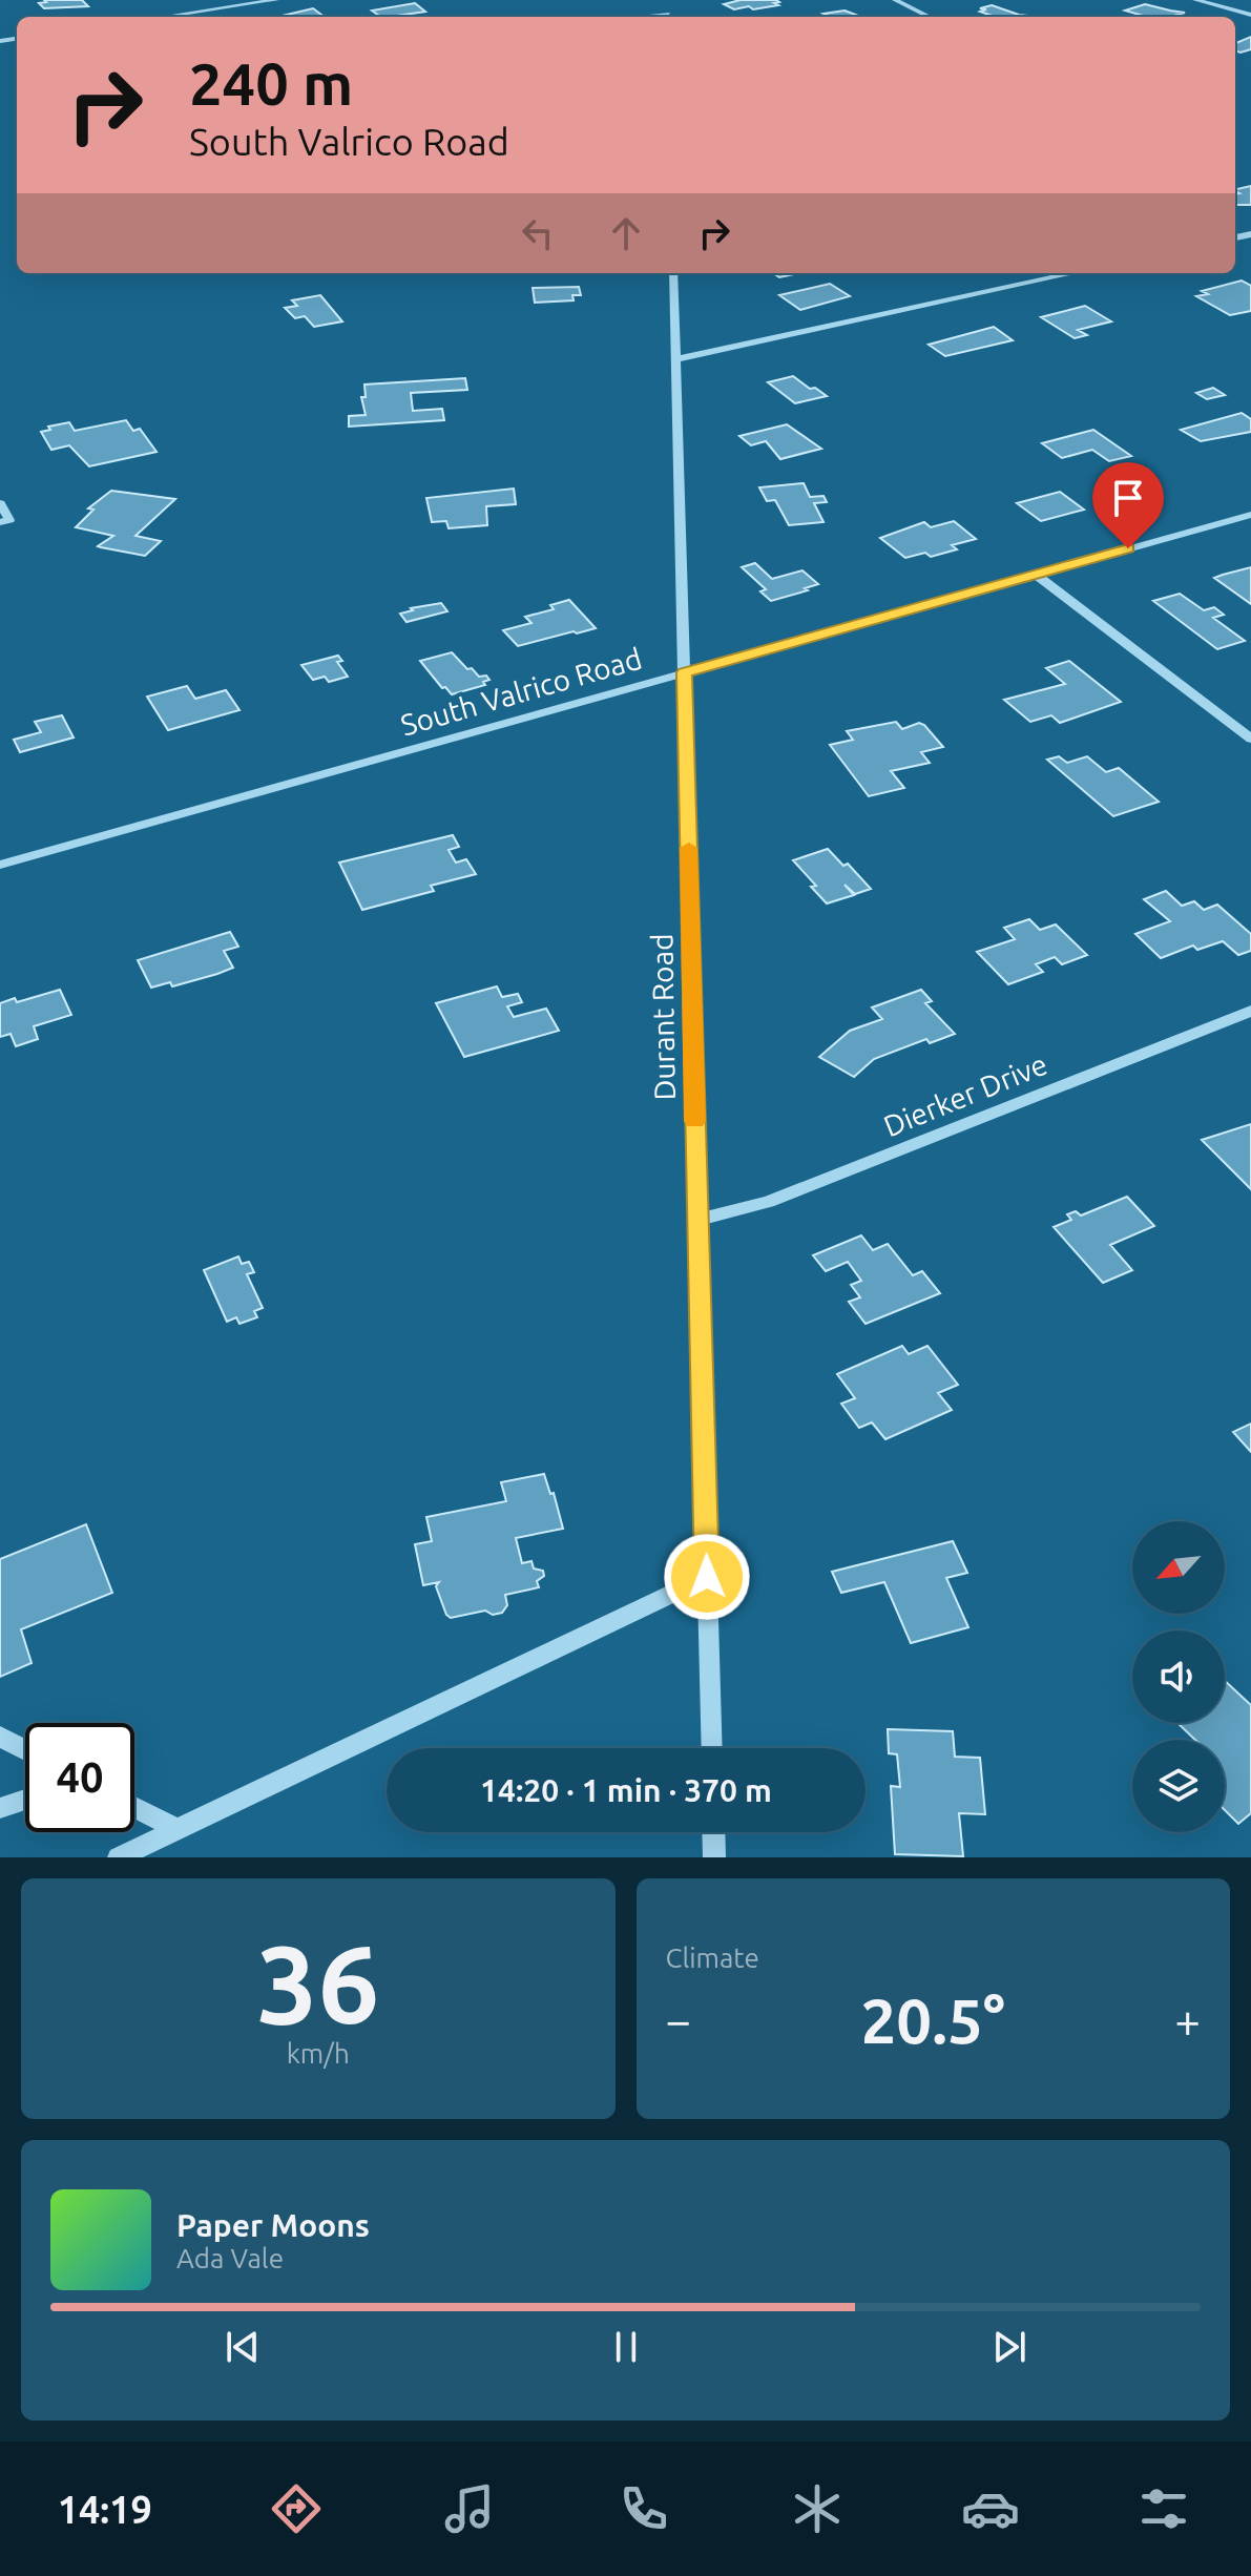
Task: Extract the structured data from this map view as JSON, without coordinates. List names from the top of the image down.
{
  "streets": {
    "street": ["South Valrico Road", "Durant Road", "Dierker Drive"]
  },
  "crossings": [
    ["South Valrico Road", "Durant Road"],
    ["Durant Road", "Dierker Drive"]
  ],
  "north": "bottom left",
  "page": {
    "turn": ["240 m", "South Valrico Road"],
    "limit": "40",
    "trip": "14:20 · 1 min · 370 m",
    "tile": [
      ["36", "km/h"],
      "Climate"
    ],
    "heat": ["−", "20.5°", "+"],
    "song": ["Paper Moons", "Ada Vale"],
    "tabs": "14:19"
  }
}
